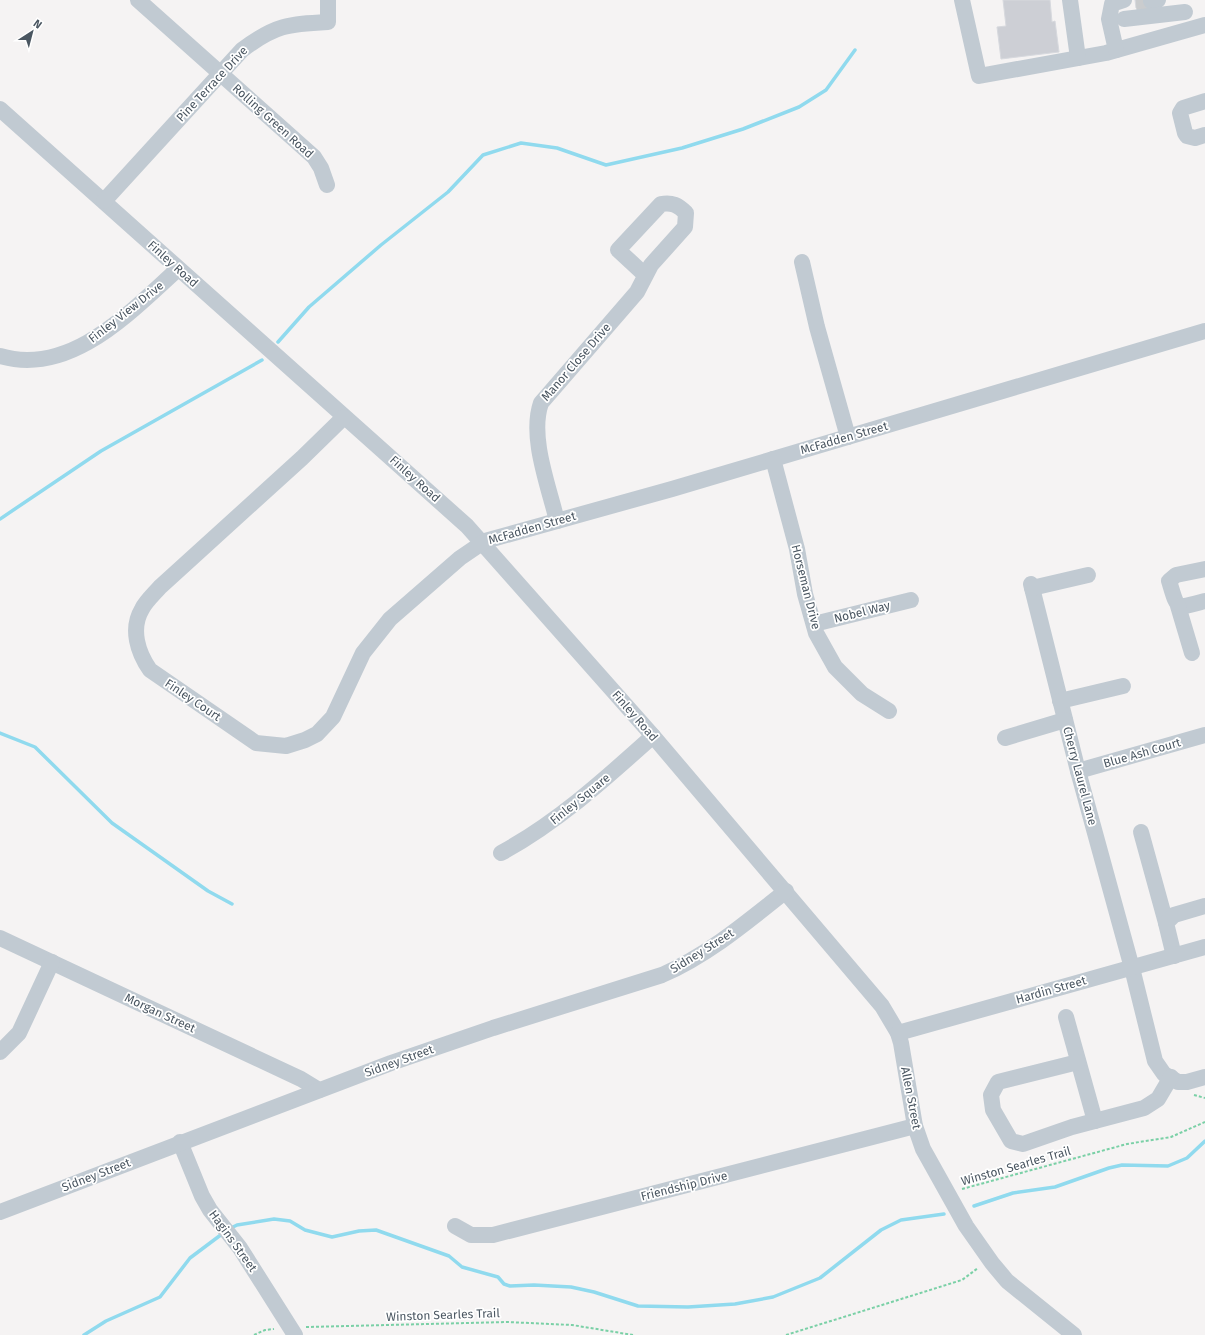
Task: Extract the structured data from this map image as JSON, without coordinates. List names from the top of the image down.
{
  "streets": {
    "street": [
      "Pine Terrace Drive",
      "Rolling Green Road",
      "Finley Road",
      "Finley View Drive",
      "Manor Close Drive",
      "McFadden Street",
      "Horseman Drive",
      "Nobel Way",
      "Finley Court",
      "Blue Ash Court",
      "Cherry Laurel Lane",
      "Finley Square",
      "Sidney Street",
      "Hardin Street",
      "Morgan Street",
      "Allen Street",
      "Friendship Drive",
      "Hagins Street"
    ],
    "path": ["Winston Searles Trail"]
  },
  "crossings": [
    ["Pine Terrace Drive", "Rolling Green Road"],
    ["Pine Terrace Drive", "Finley Road"],
    ["Finley Road", "Finley View Drive"],
    ["Finley Road", "McFadden Street"],
    ["Finley Road", "Finley Court"],
    ["Finley Road", "Finley Square"],
    ["Finley Road", "Sidney Street"],
    ["Finley Road", "Allen Street"],
    ["Manor Close Drive", "McFadden Street"],
    ["McFadden Street", "Horseman Drive"],
    ["McFadden Street", "Finley Court"],
    ["Horseman Drive", "Nobel Way"],
    ["Blue Ash Court", "Cherry Laurel Lane"],
    ["Cherry Laurel Lane", "Hardin Street"],
    ["Sidney Street", "Morgan Street"],
    ["Sidney Street", "Allen Street"],
    ["Sidney Street", "Hagins Street"],
    ["Hardin Street", "Allen Street"],
    ["Allen Street", "Friendship Drive"],
    ["Winston Searles Trail", "Hagins Street"]
  ],
  "north": "top right"
}
